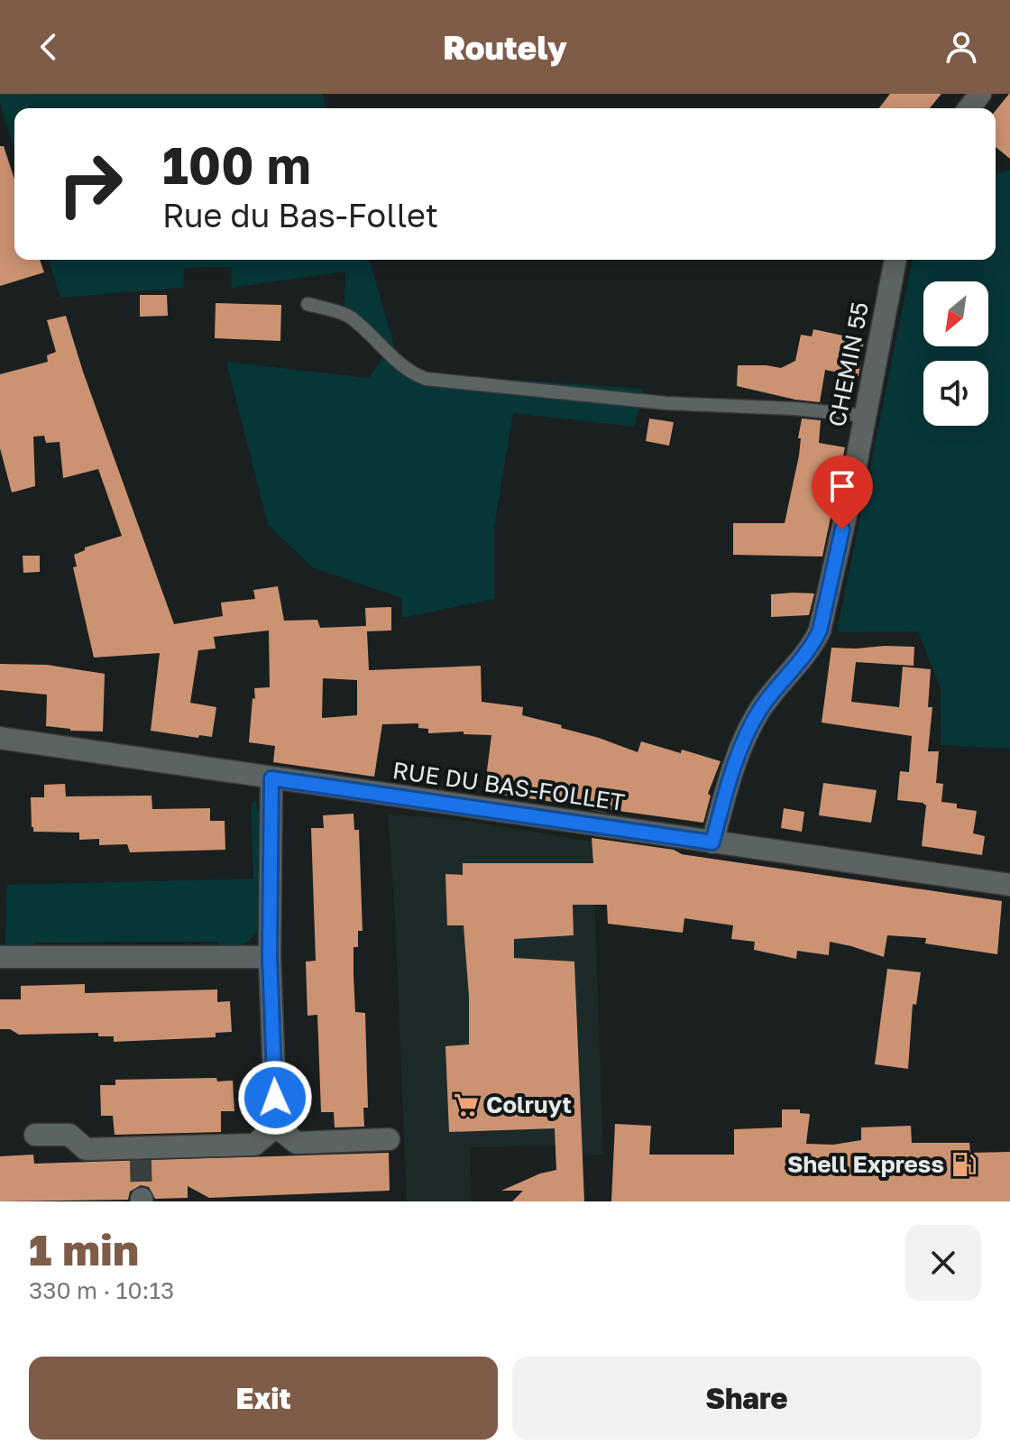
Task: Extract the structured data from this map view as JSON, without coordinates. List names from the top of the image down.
{
  "streets": {
    "street": ["CHEMIN 55", "RUE DU BAS-FOLLET"]
  },
  "crossings": [
    ["CHEMIN 55", "RUE DU BAS-FOLLET"]
  ],
  "places": {
    "supermarket": ["Colruyt"],
    "fuel station": ["Shell Express"]
  },
  "north": "bottom left",
  "page": {
    "header": "Routely",
    "turn": ["100 m", "Rue du Bas-Follet"],
    "heading": ["1 min", "330 m · 10:13"],
    "buttons": ["Exit", "Share"]
  }
}
